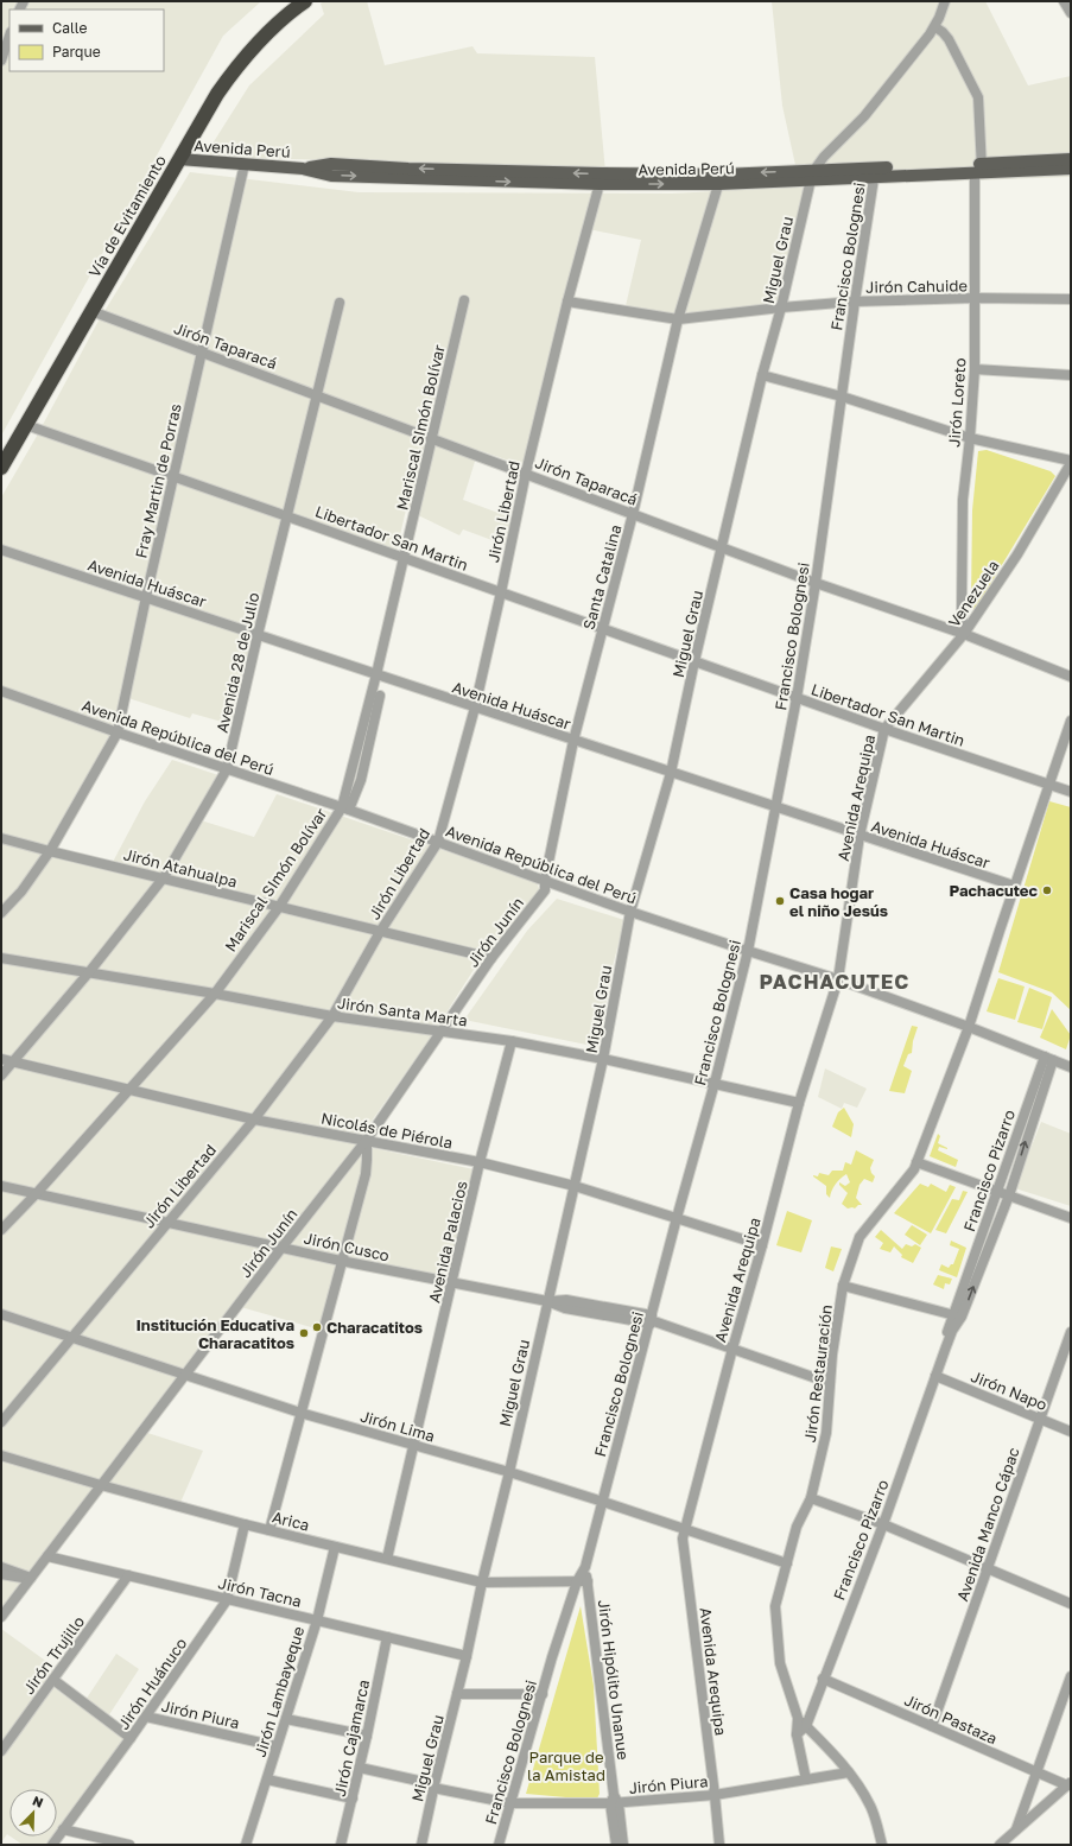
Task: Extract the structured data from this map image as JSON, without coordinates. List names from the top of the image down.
{
  "streets": {
    "highway": ["Vía de Evitamiento"],
    "main road": ["Avenida Perú"],
    "street": [
      "Francisco Bolognesi",
      "Miguel Grau",
      "Jirón Cahuide",
      "Jirón Taparacá",
      "Jirón Loreto",
      "Mariscal SImón Bolívar",
      "Fray Martin de Porras",
      "Jirón Libertad",
      "Libertador San Martin",
      "Santa Catalina",
      "Avenida Huáscar",
      "Venezuela",
      "Avenida 28 de Julio",
      "Avenida República del Perú",
      "Avenida Arequipa",
      "Jirón Atahualpa",
      "Jirón Junín",
      "Jirón Santa Marta",
      "Nicolás de Piérola",
      "Francisco Pizarro",
      "Avenida Palacios",
      "Jirón Cusco",
      "Jirón Restauración",
      "Jirón Napo",
      "Jirón Lima",
      "Arica",
      "Avenida Manco Cápac",
      "Jirón Tacna",
      "Jirón Trujillo",
      "Jirón Hipólito Unanue",
      "Jirón Huánuco",
      "Jirón Lambayeque",
      "Jirón Piura",
      "Jirón Pastaza",
      "Jirón Cajamarca"
    ]
  },
  "crossings": [
    ["Avenida Perú", "Vía de Evitamiento"],
    ["Avenida Perú", "Francisco Bolognesi"],
    ["Avenida Perú", "Miguel Grau"],
    ["Avenida Perú", "Jirón Loreto"],
    ["Avenida Perú", "Fray Martin de Porras"],
    ["Avenida Perú", "Jirón Libertad"],
    ["Avenida Perú", "Santa Catalina"],
    ["Vía de Evitamiento", "Jirón Taparacá"],
    ["Vía de Evitamiento", "Libertador San Martin"],
    ["Francisco Bolognesi", "Jirón Cahuide"],
    ["Francisco Bolognesi", "Jirón Taparacá"],
    ["Francisco Bolognesi", "Libertador San Martin"],
    ["Francisco Bolognesi", "Avenida Huáscar"],
    ["Francisco Bolognesi", "Avenida República del Perú"],
    ["Francisco Bolognesi", "Jirón Santa Marta"],
    ["Francisco Bolognesi", "Nicolás de Piérola"],
    ["Francisco Bolognesi", "Jirón Cusco"],
    ["Francisco Bolognesi", "Jirón Lima"],
    ["Francisco Bolognesi", "Arica"],
    ["Francisco Bolognesi", "Jirón Hipólito Unanue"],
    ["Francisco Bolognesi", "Jirón Piura"],
    ["Miguel Grau", "Jirón Cahuide"],
    ["Miguel Grau", "Jirón Taparacá"],
    ["Miguel Grau", "Libertador San Martin"],
    ["Miguel Grau", "Avenida Huáscar"],
    ["Miguel Grau", "Avenida República del Perú"],
    ["Miguel Grau", "Jirón Santa Marta"],
    ["Miguel Grau", "Nicolás de Piérola"],
    ["Miguel Grau", "Jirón Cusco"],
    ["Miguel Grau", "Jirón Lima"],
    ["Miguel Grau", "Arica"],
    ["Miguel Grau", "Jirón Tacna"],
    ["Miguel Grau", "Jirón Piura"],
    ["Jirón Cahuide", "Jirón Loreto"],
    ["Jirón Cahuide", "Jirón Libertad"],
    ["Jirón Cahuide", "Santa Catalina"],
    ["Jirón Taparacá", "Jirón Loreto"],
    ["Jirón Taparacá", "Mariscal SImón Bolívar"],
    ["Jirón Taparacá", "Fray Martin de Porras"],
    ["Jirón Taparacá", "Jirón Libertad"],
    ["Jirón Taparacá", "Santa Catalina"],
    ["Jirón Taparacá", "Venezuela"],
    ["Jirón Taparacá", "Avenida 28 de Julio"],
    ["Jirón Loreto", "Venezuela"],
    ["Mariscal SImón Bolívar", "Libertador San Martin"],
    ["Mariscal SImón Bolívar", "Avenida Huáscar"],
    ["Mariscal SImón Bolívar", "Avenida República del Perú"],
    ["Mariscal SImón Bolívar", "Jirón Atahualpa"],
    ["Mariscal SImón Bolívar", "Jirón Santa Marta"],
    ["Mariscal SImón Bolívar", "Nicolás de Piérola"],
    ["Mariscal SImón Bolívar", "Jirón Cusco"],
    ["Fray Martin de Porras", "Libertador San Martin"],
    ["Fray Martin de Porras", "Avenida Huáscar"],
    ["Fray Martin de Porras", "Avenida República del Perú"],
    ["Fray Martin de Porras", "Jirón Atahualpa"],
    ["Jirón Libertad", "Libertador San Martin"],
    ["Jirón Libertad", "Avenida Huáscar"],
    ["Jirón Libertad", "Avenida República del Perú"],
    ["Jirón Libertad", "Jirón Atahualpa"],
    ["Jirón Libertad", "Jirón Santa Marta"],
    ["Jirón Libertad", "Nicolás de Piérola"],
    ["Jirón Libertad", "Jirón Cusco"],
    ["Jirón Libertad", "Jirón Lima"],
    ["Libertador San Martin", "Santa Catalina"],
    ["Libertador San Martin", "Venezuela"],
    ["Libertador San Martin", "Avenida 28 de Julio"],
    ["Libertador San Martin", "Avenida Arequipa"],
    ["Libertador San Martin", "Jirón Restauración"],
    ["Santa Catalina", "Avenida Huáscar"],
    ["Santa Catalina", "Avenida República del Perú"],
    ["Santa Catalina", "Jirón Junín"],
    ["Avenida Huáscar", "Avenida 28 de Julio"],
    ["Avenida Huáscar", "Avenida Arequipa"],
    ["Avenida Huáscar", "Jirón Restauración"],
    ["Venezuela", "Avenida Arequipa"],
    ["Avenida 28 de Julio", "Avenida República del Perú"],
    ["Avenida 28 de Julio", "Jirón Atahualpa"],
    ["Avenida 28 de Julio", "Jirón Santa Marta"],
    ["Avenida 28 de Julio", "Nicolás de Piérola"],
    ["Avenida República del Perú", "Avenida Arequipa"],
    ["Avenida República del Perú", "Jirón Junín"],
    ["Avenida República del Perú", "Francisco Pizarro"],
    ["Avenida República del Perú", "Jirón Restauración"],
    ["Avenida Arequipa", "Jirón Santa Marta"],
    ["Avenida Arequipa", "Nicolás de Piérola"],
    ["Avenida Arequipa", "Jirón Cusco"],
    ["Avenida Arequipa", "Jirón Lima"],
    ["Avenida Arequipa", "Jirón Piura"],
    ["Jirón Atahualpa", "Jirón Junín"],
    ["Jirón Junín", "Jirón Santa Marta"],
    ["Jirón Junín", "Nicolás de Piérola"],
    ["Jirón Junín", "Jirón Cusco"],
    ["Jirón Junín", "Jirón Lima"],
    ["Jirón Junín", "Arica"],
    ["Jirón Junín", "Jirón Tacna"],
    ["Jirón Santa Marta", "Avenida Palacios"],
    ["Nicolás de Piérola", "Avenida Palacios"],
    ["Francisco Pizarro", "Jirón Restauración"],
    ["Francisco Pizarro", "Jirón Napo"],
    ["Francisco Pizarro", "Jirón Pastaza"],
    ["Avenida Palacios", "Jirón Cusco"],
    ["Avenida Palacios", "Jirón Lima"],
    ["Avenida Palacios", "Arica"],
    ["Jirón Cusco", "Jirón Restauración"],
    ["Jirón Restauración", "Jirón Lima"],
    ["Jirón Restauración", "Jirón Piura"],
    ["Jirón Napo", "Avenida Manco Cápac"],
    ["Arica", "Jirón Hipólito Unanue"],
    ["Arica", "Jirón Huánuco"],
    ["Arica", "Jirón Lambayeque"],
    ["Avenida Manco Cápac", "Jirón Pastaza"],
    ["Jirón Tacna", "Jirón Trujillo"],
    ["Jirón Tacna", "Jirón Huánuco"],
    ["Jirón Tacna", "Jirón Lambayeque"],
    ["Jirón Tacna", "Jirón Cajamarca"],
    ["Jirón Hipólito Unanue", "Jirón Piura"],
    ["Jirón Huánuco", "Jirón Piura"],
    ["Jirón Lambayeque", "Jirón Piura"],
    ["Jirón Piura", "Jirón Cajamarca"]
  ],
  "districts": ["PACHACUTEC"],
  "parks": ["Parque de la Amistad"],
  "places": [
    "Pachacutec",
    "Casa hogar el niño Jesús",
    "Characatitos",
    "Institución Educativa Characatitos"
  ],
  "legend": ["Calle", "Parque"],
  "north": "top right"
}
